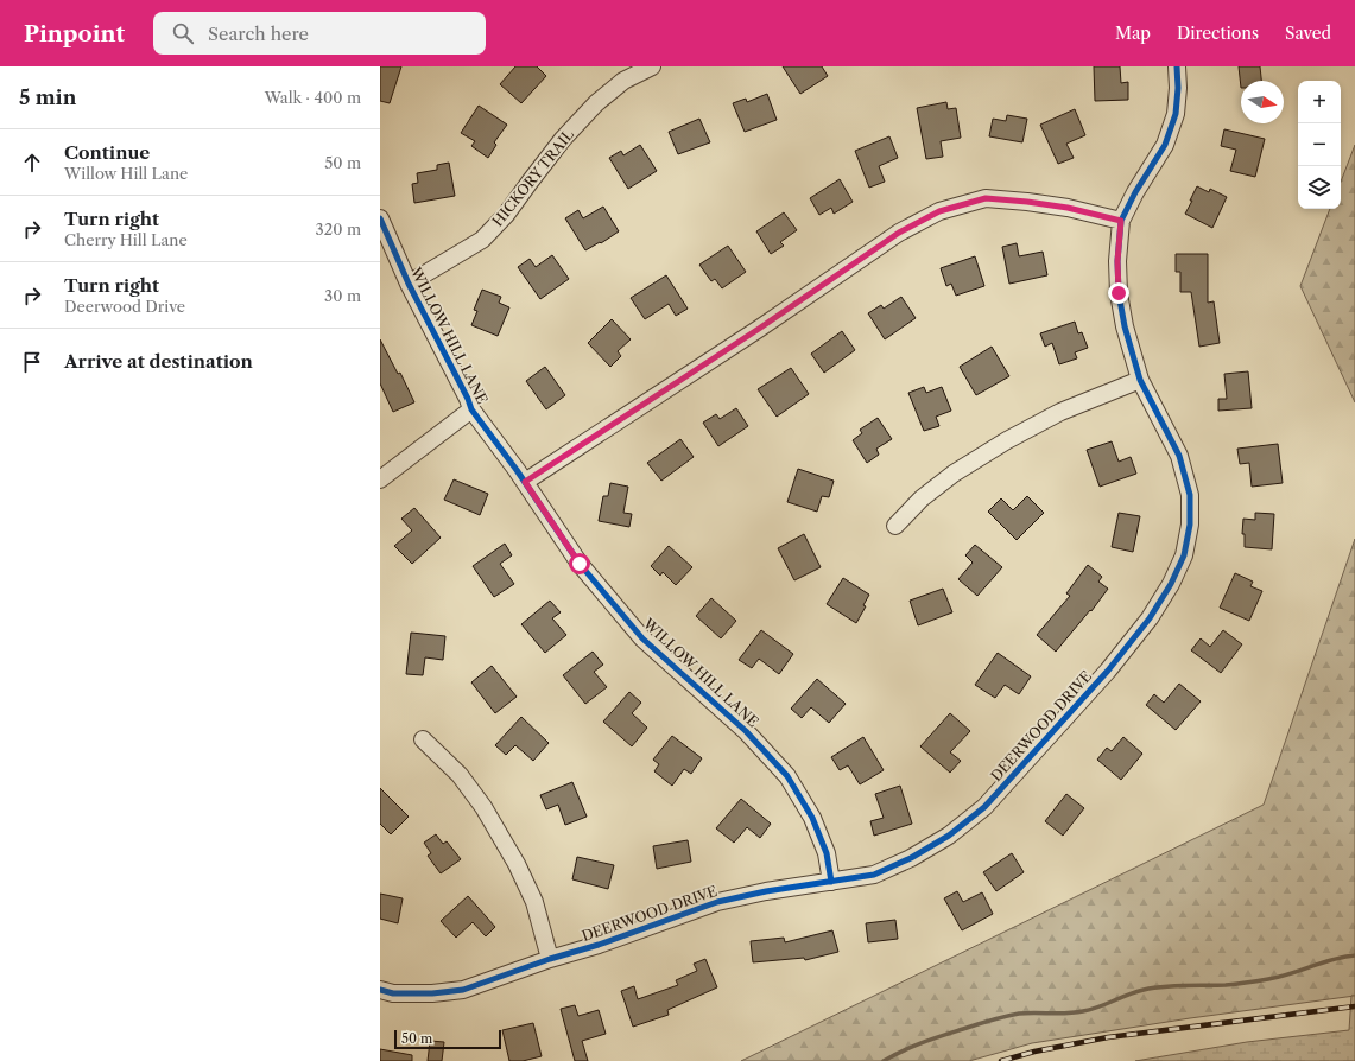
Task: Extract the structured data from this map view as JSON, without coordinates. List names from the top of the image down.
{
  "streets": {
    "street": ["HICKORY TRAIL", "WILLOW HILL LANE", "DEERWOOD DRIVE"]
  },
  "crossings": [
    ["HICKORY TRAIL", "WILLOW HILL LANE"],
    ["WILLOW HILL LANE", "DEERWOOD DRIVE"]
  ],
  "scale_bar": "50 m",
  "north": "right",
  "page": {
    "header": "Pinpoint",
    "search": "Search here",
    "nav": ["Map", "Directions", "Saved"],
    "heading": ["5 min", "Walk · 400 m"],
    "map_buttons": ["+", "−"],
    "list": [
      ["Continue", "Willow Hill Lane", "50 m"],
      ["Turn right", "Cherry Hill Lane", "320 m"],
      ["Turn right", "Deerwood Drive", "30 m"],
      "Arrive at destination"
    ],
    "scale": "50 m"
  }
}
